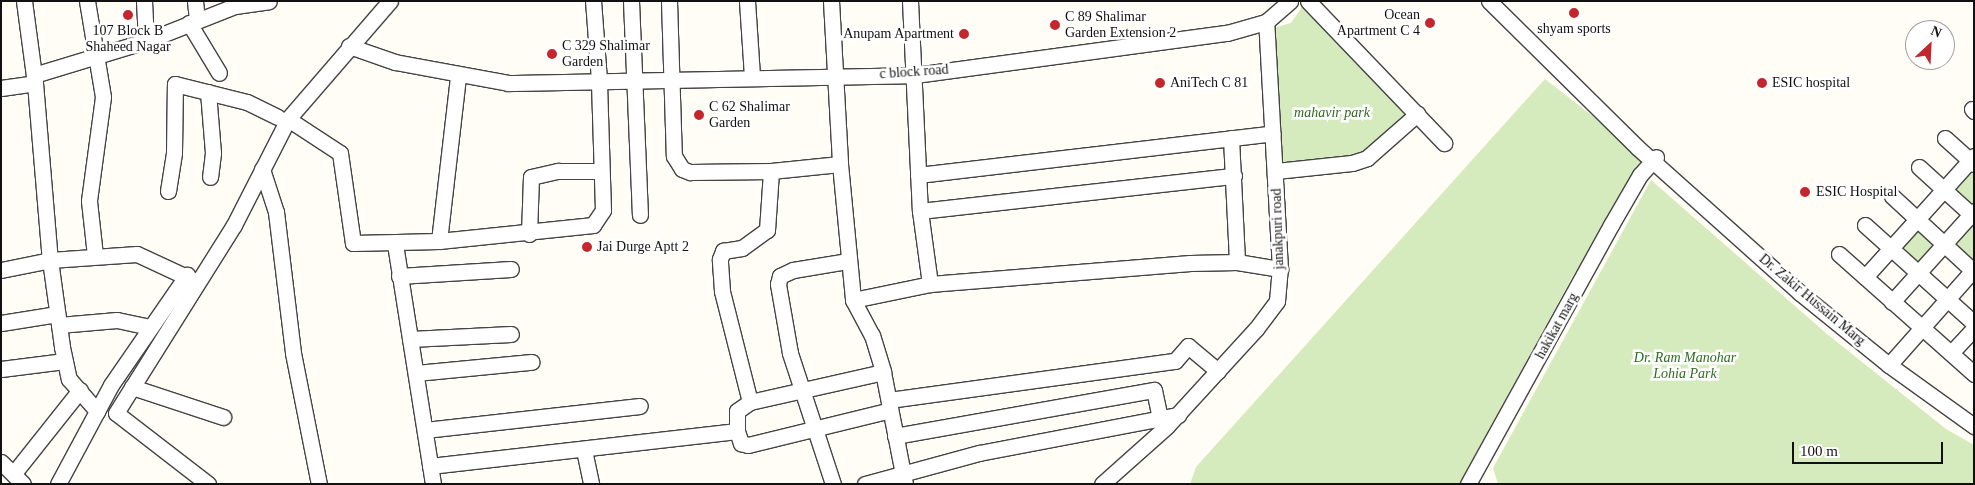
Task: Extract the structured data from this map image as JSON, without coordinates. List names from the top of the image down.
{
  "streets": {
    "street": [
      "c block road",
      "janakpuri road",
      "Dr. Zakir Hussain Marg",
      "hakikat marg"
    ]
  },
  "crossings": [
    ["c block road", "janakpuri road"],
    ["Dr. Zakir Hussain Marg", "hakikat marg"]
  ],
  "parks": ["mahavir park", "Dr. Ram Manohar Lohia Park"],
  "places": [
    "shyam sports",
    "107 Block B Shaheed Nagar",
    "Ocean Apartment C 4",
    "C 89 Shalimar Garden Extension 2",
    "Anupam Apartment",
    "C 329 Shalimar Garden",
    "AniTech C 81",
    "ESIC hospital",
    "C 62 Shalimar Garden",
    "ESIC Hospital",
    "Jai Durge Aptt 2"
  ],
  "scale_bar": "100 m",
  "north": "top right"
}
